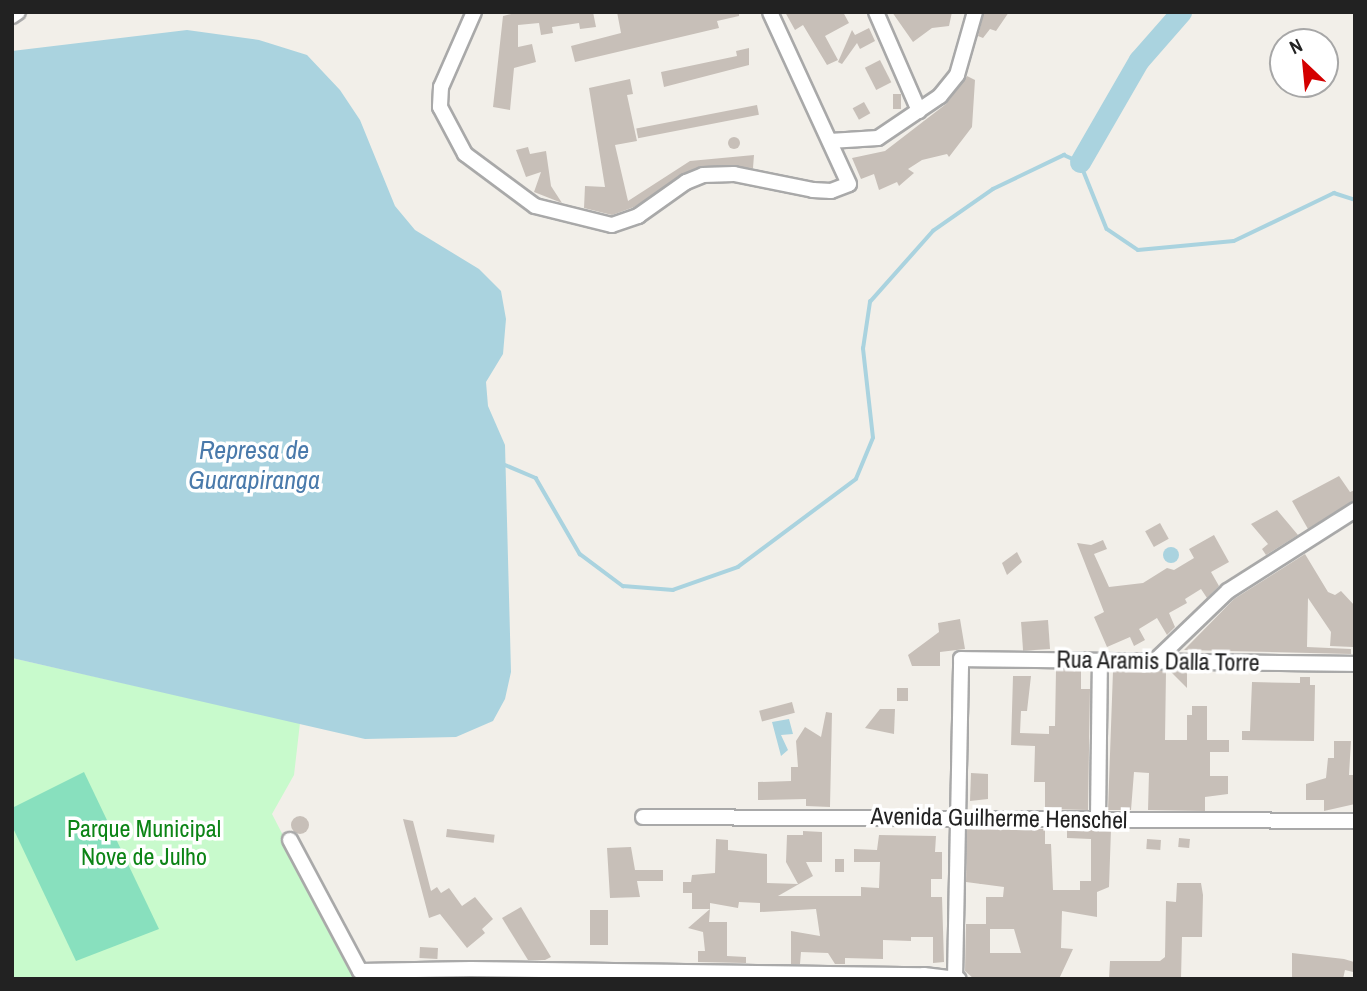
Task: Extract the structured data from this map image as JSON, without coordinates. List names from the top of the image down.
{
  "streets": {
    "street": ["Rua Aramis Dalla Torre", "Avenida Guilherme Henschel"]
  },
  "crossings": [
    ["Rua Aramis Dalla Torre", "Avenida Guilherme Henschel"]
  ],
  "water": ["Represa de Guarapiranga"],
  "parks": ["Parque Municipal Nove de Julho"],
  "north": "top left"
}
